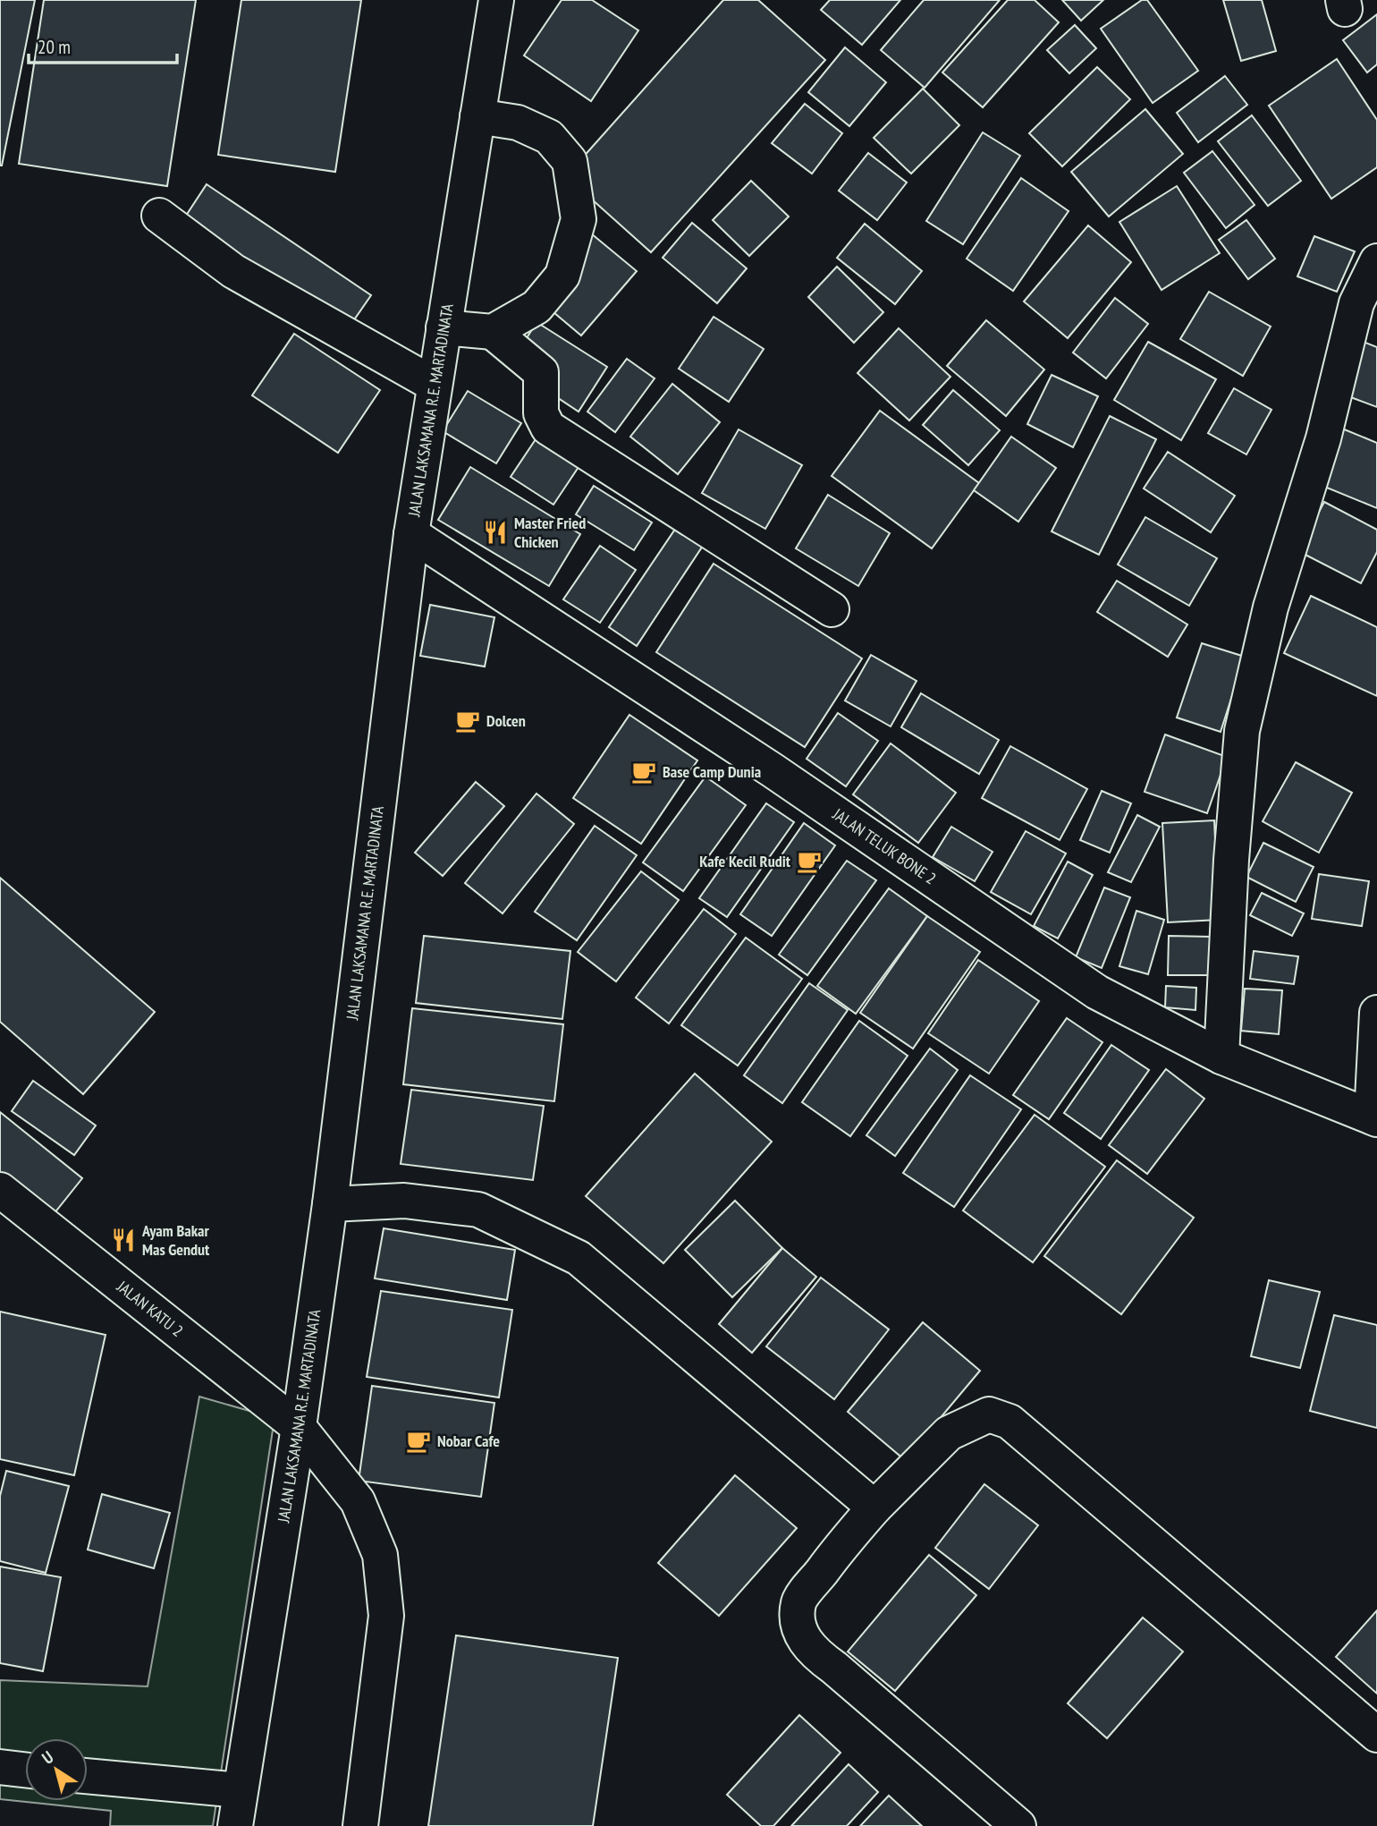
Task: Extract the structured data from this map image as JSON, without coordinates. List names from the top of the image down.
{
  "streets": {
    "street": ["JALAN LAKSAMANA R.E. MARTADINATA", "JALAN TELUK BONE 2", "JALAN KATU 2"]
  },
  "crossings": [
    ["JALAN LAKSAMANA R.E. MARTADINATA", "JALAN TELUK BONE 2"],
    ["JALAN LAKSAMANA R.E. MARTADINATA", "JALAN KATU 2"]
  ],
  "places": {
    "restaurant": ["Master Fried Chicken", "Ayam Bakar Mas Gendut"],
    "cafe": [
      "Dolcen",
      "Base Camp Dunia",
      "Kafe Kecil Rudit",
      "Nobar Cafe"
    ]
  },
  "scale_bar": "20 m",
  "north": "top left"
}
